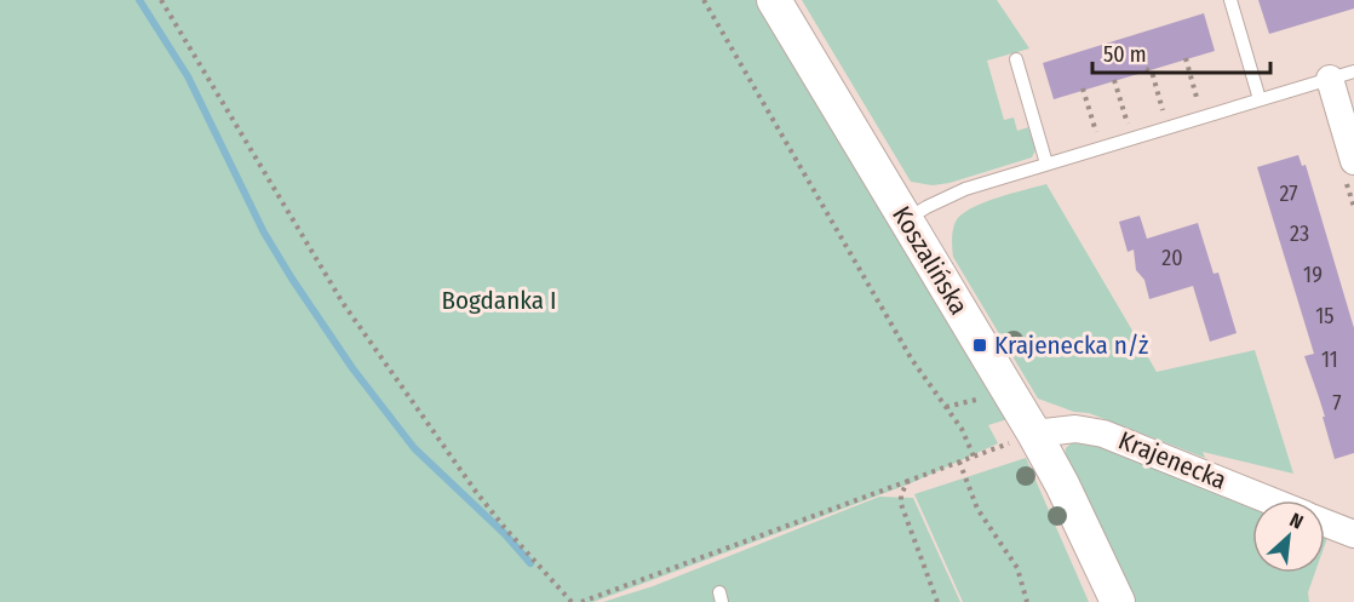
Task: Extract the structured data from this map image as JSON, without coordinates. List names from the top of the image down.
{
  "streets": {
    "street": ["Koszalińska", "Krajenecka"]
  },
  "crossings": [
    ["Koszalińska", "Krajenecka"]
  ],
  "parks": ["Bogdanka I"],
  "places": {
    "transit": ["Krajenecka n/ż"]
  },
  "house_numbers": [
    "27",
    "23",
    "20",
    "19",
    "15",
    "11",
    "7"
  ],
  "scale_bar": "50 m",
  "north": "top right"
}
